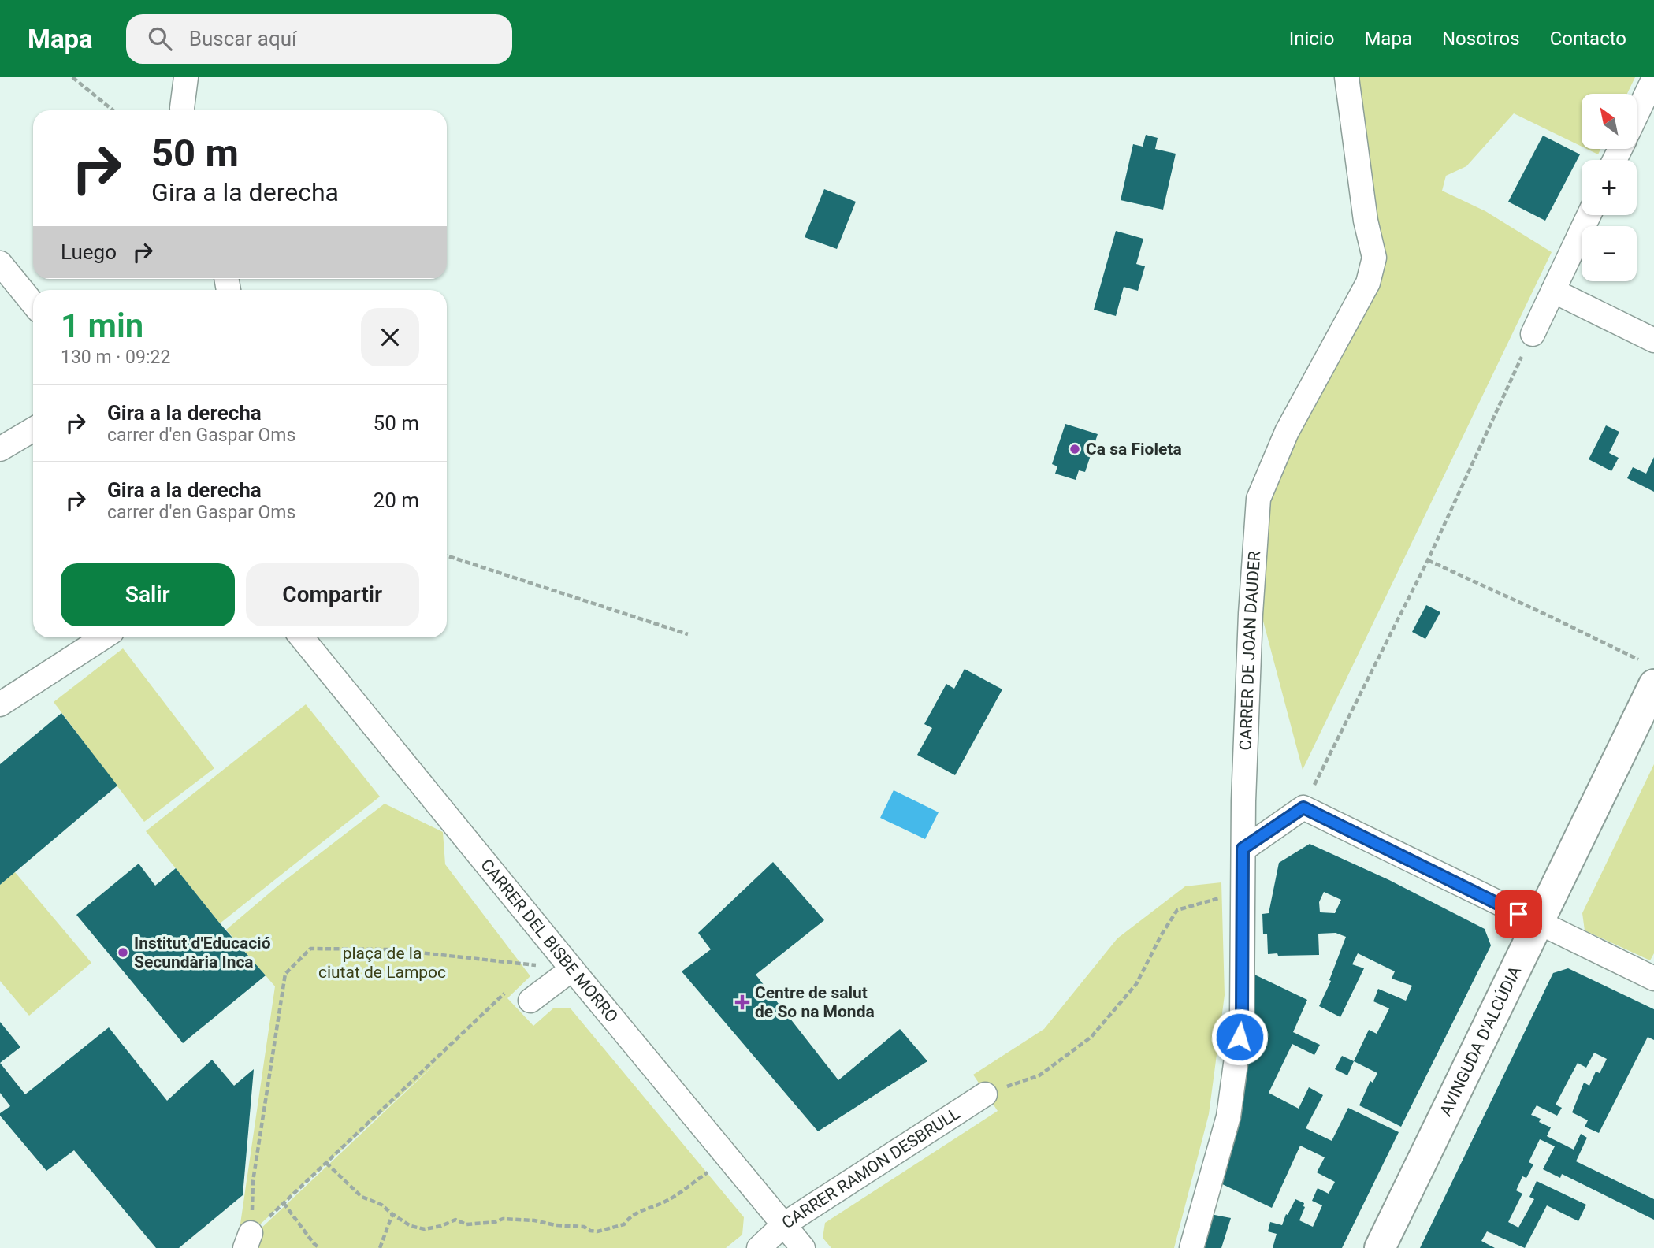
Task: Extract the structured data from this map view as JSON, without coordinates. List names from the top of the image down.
{
  "streets": {
    "street": [
      "CARRER DE JOAN DAUDER",
      "CARRER DEL BISBE MORRO",
      "AVINGUDA D'ALCÚDIA",
      "CARRER RAMON DESBRULL"
    ]
  },
  "crossings": [
    ["CARRER DEL BISBE MORRO", "CARRER RAMON DESBRULL"]
  ],
  "parks": ["plaça de la ciutat de Lampoc"],
  "places": {
    "other": ["Ca sa Fioleta", "Institut d'Educació Secundària Inca"],
    "health": ["Centre de salut de So na Monda"]
  },
  "north": "top left",
  "page": {
    "header": "Mapa",
    "search": "Buscar aquí",
    "nav": [
      "Inicio",
      "Mapa",
      "Nosotros",
      "Contacto"
    ],
    "map_buttons": ["+", "−"],
    "turn": ["50 m", "Gira a la derecha"],
    "then": "Luego",
    "heading": ["1 min", "130 m · 09:22"],
    "list": [
      {
        "name": "Gira a la derecha",
        "note": "carrer d'en Gaspar Oms",
        "value": "50 m"
      },
      {
        "name": "Gira a la derecha",
        "note": "carrer d'en Gaspar Oms",
        "value": "20 m"
      }
    ],
    "buttons": ["Salir", "Compartir"]
  }
}
